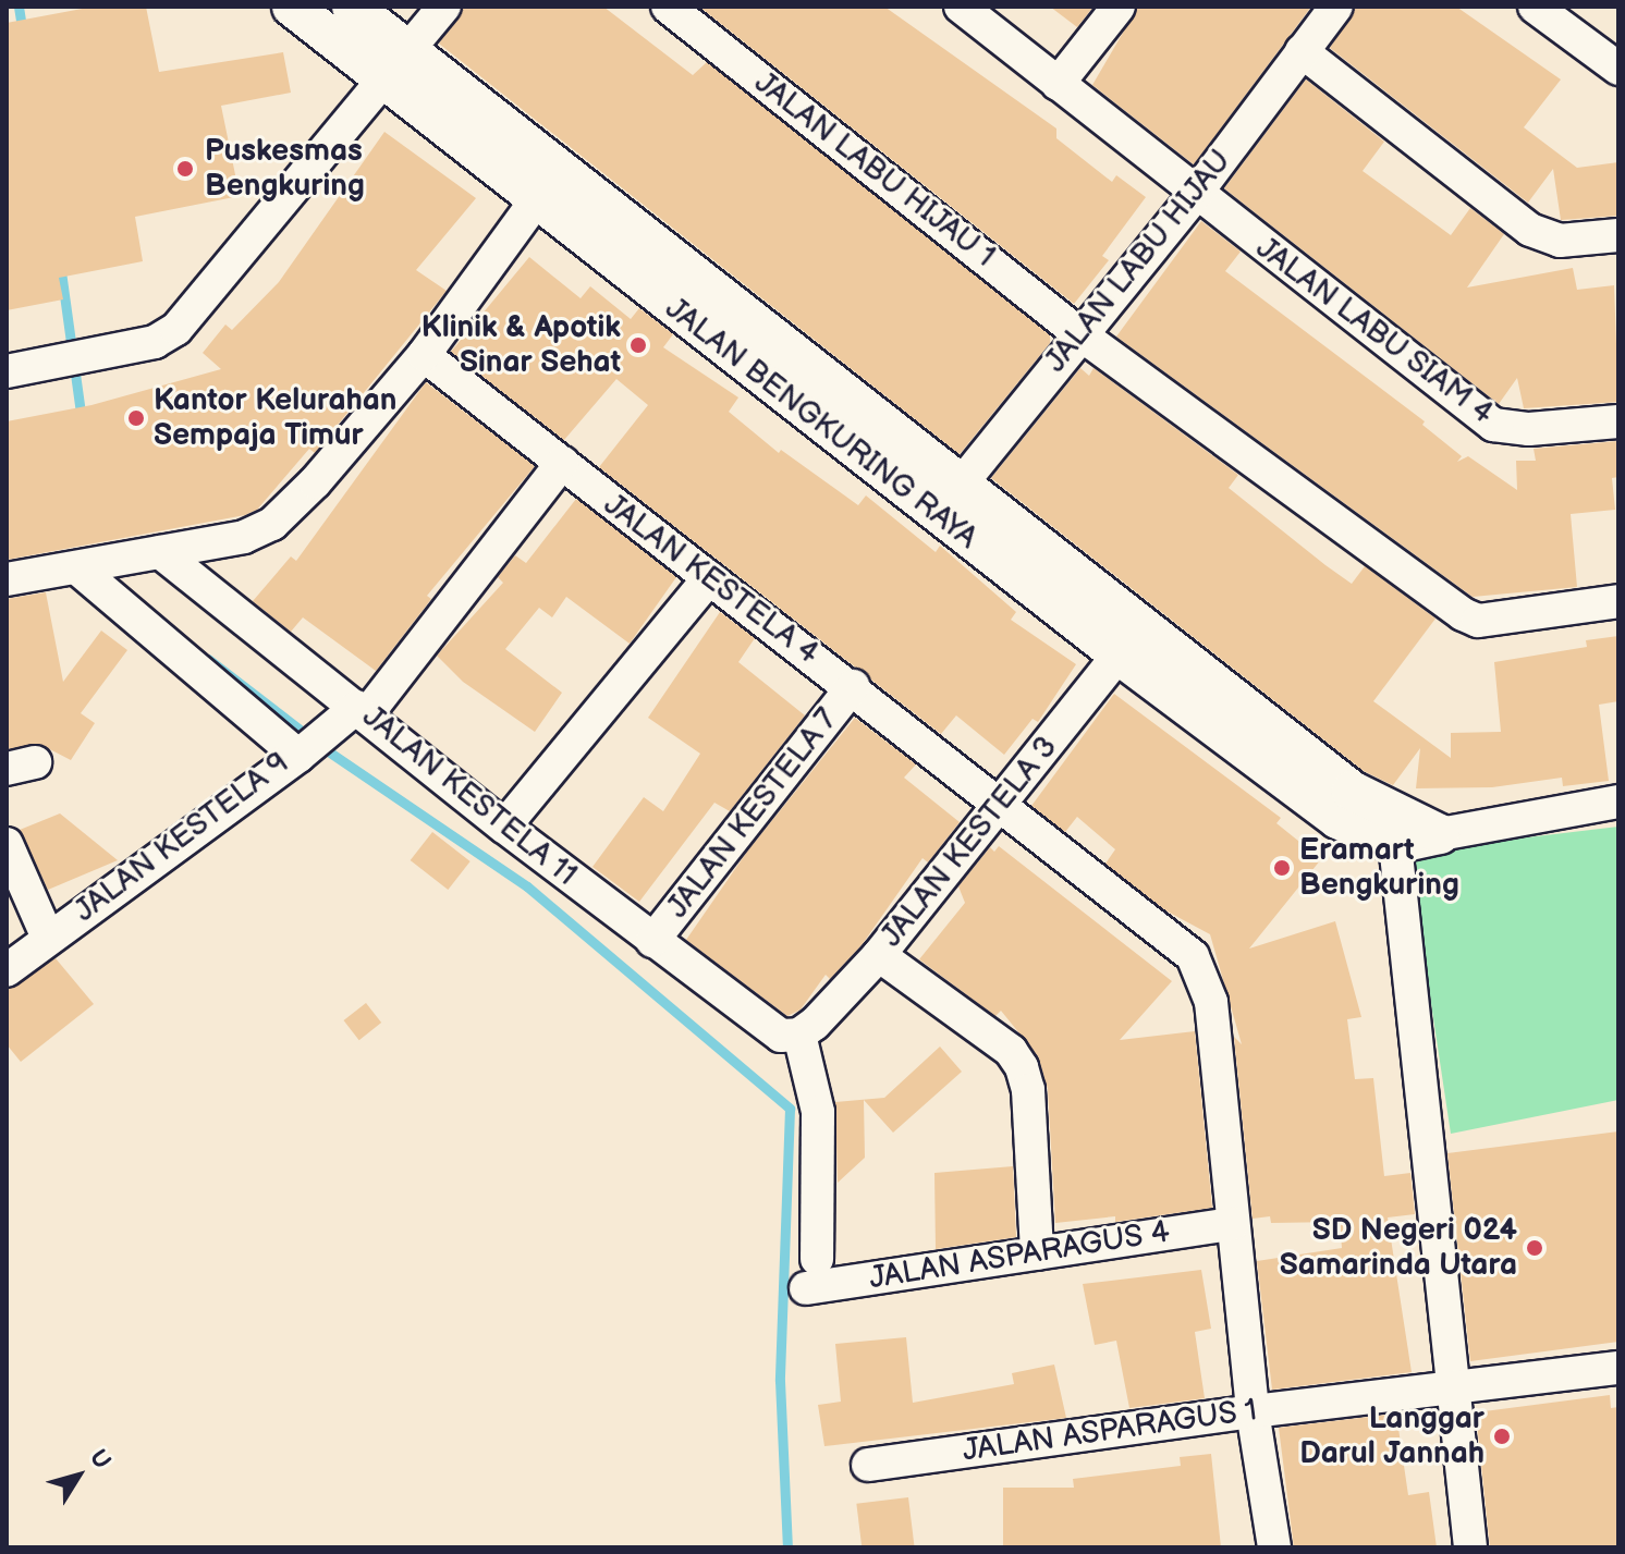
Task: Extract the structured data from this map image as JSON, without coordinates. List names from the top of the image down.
{
  "streets": {
    "street": [
      "JALAN LABU HIJAU 1",
      "JALAN LABU HIJAU",
      "JALAN LABU SIAM 4",
      "JALAN BENGKURING RAYA",
      "JALAN KESTELA 4",
      "JALAN KESTELA 11",
      "JALAN KESTELA 7",
      "JALAN KESTELA 9",
      "JALAN KESTELA 3",
      "JALAN ASPARAGUS 4",
      "JALAN ASPARAGUS 1"
    ]
  },
  "crossings": [
    ["JALAN LABU HIJAU 1", "JALAN LABU HIJAU"],
    ["JALAN LABU HIJAU", "JALAN LABU SIAM 4"],
    ["JALAN LABU HIJAU", "JALAN BENGKURING RAYA"],
    ["JALAN BENGKURING RAYA", "JALAN KESTELA 3"],
    ["JALAN KESTELA 4", "JALAN KESTELA 7"],
    ["JALAN KESTELA 4", "JALAN KESTELA 3"],
    ["JALAN KESTELA 4", "JALAN ASPARAGUS 4"],
    ["JALAN KESTELA 4", "JALAN ASPARAGUS 1"],
    ["JALAN KESTELA 11", "JALAN KESTELA 7"],
    ["JALAN KESTELA 11", "JALAN KESTELA 3"],
    ["JALAN KESTELA 11", "JALAN ASPARAGUS 4"],
    ["JALAN KESTELA 3", "JALAN ASPARAGUS 4"]
  ],
  "places": [
    "Puskesmas Bengkuring",
    "Klinik & Apotik Sinar Sehat",
    "Kantor Kelurahan Sempaja Timur",
    "Eramart Bengkuring",
    "SD Negeri 024 Samarinda Utara",
    "Langgar Darul Jannah"
  ],
  "north": "top right"
}
